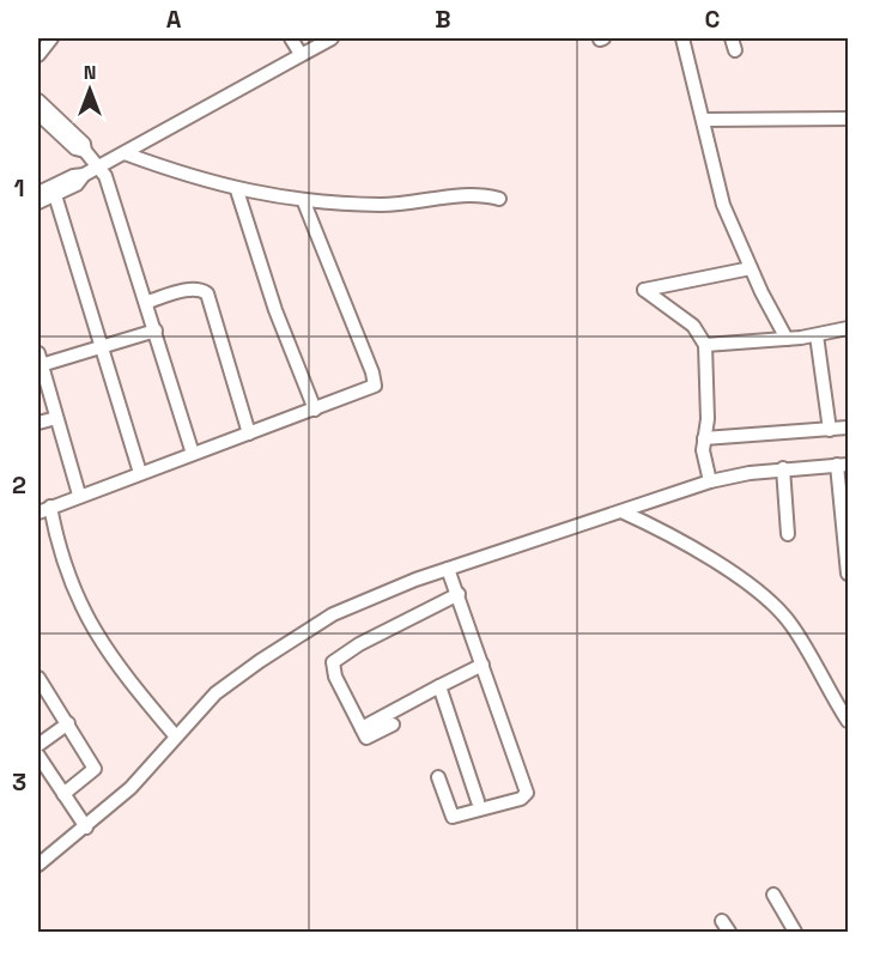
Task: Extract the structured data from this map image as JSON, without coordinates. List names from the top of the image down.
{
  "north": "top",
  "grid": {
    "columns": ["A", "B", "C"],
    "rows": ["1", "2", "3"]
  }
}
